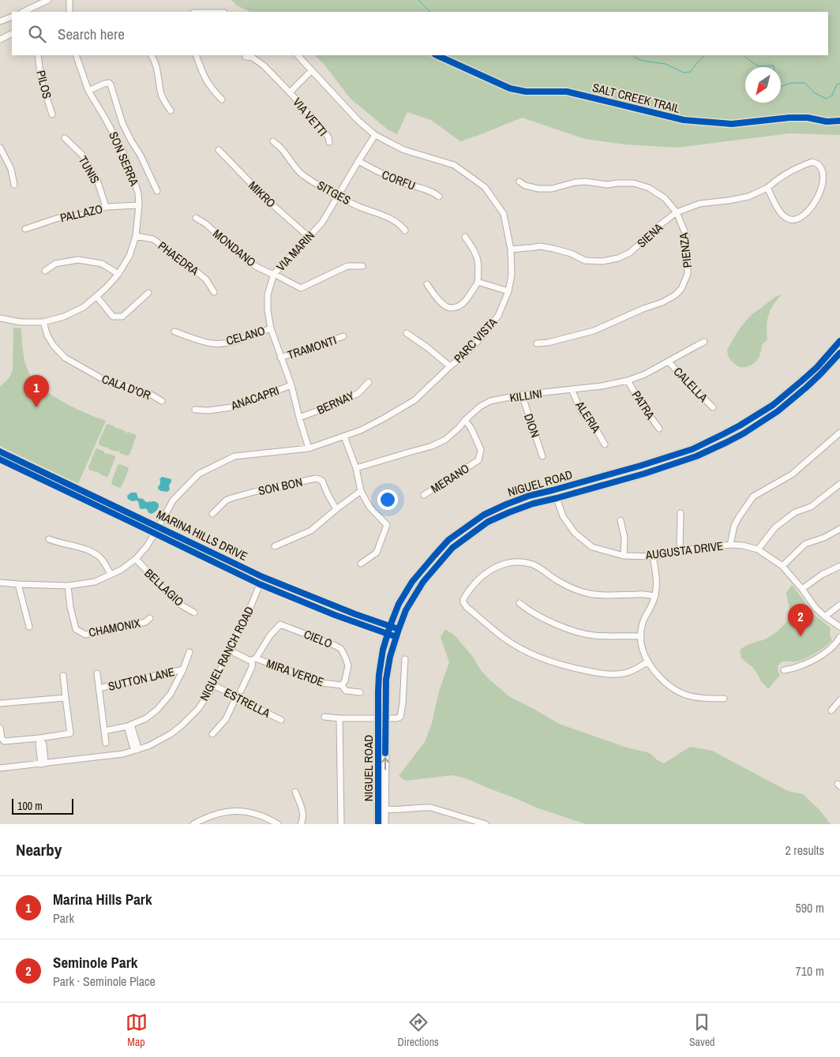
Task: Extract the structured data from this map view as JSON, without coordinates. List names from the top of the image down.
{
  "streets": {
    "main road": ["NIGUEL ROAD"],
    "street": [
      "PILOS",
      "VIA VETTI",
      "SON SERRA",
      "TUNIS",
      "CORFU",
      "SITGES",
      "MIKRO",
      "PALLAZO",
      "SIENA",
      "MONDANO",
      "PIENZA",
      "VIA MARIN",
      "PHAEDRA",
      "CELANO",
      "PARC VISTA",
      "TRAMONTI",
      "CALELLA",
      "CALA D'OR",
      "KILLINI",
      "ANACAPRI",
      "BERNAY",
      "PATRA",
      "ALERIA",
      "DION",
      "MERANO",
      "SON BON",
      "MARINA HILLS DRIVE",
      "AUGUSTA DRIVE",
      "BELLAGIO",
      "CHAMONIX",
      "CIELO",
      "NIGUEL RANCH ROAD",
      "MIRA VERDE",
      "SUTTON LANE",
      "ESTRELLA"
    ],
    "cycle path": ["SALT CREEK TRAIL"]
  },
  "crossings": [
    ["VIA VETTI", "PARC VISTA"],
    ["SON SERRA", "PALLAZO"],
    ["SON SERRA", "PHAEDRA"],
    ["SON SERRA", "CALA D'OR"],
    ["TUNIS", "PALLAZO"],
    ["CORFU", "VIA MARIN"],
    ["SITGES", "VIA MARIN"],
    ["MIKRO", "VIA MARIN"],
    ["SIENA", "PIENZA"],
    ["SIENA", "PARC VISTA"],
    ["MONDANO", "VIA MARIN"],
    ["VIA MARIN", "CELANO"],
    ["VIA MARIN", "PARC VISTA"],
    ["VIA MARIN", "TRAMONTI"],
    ["VIA MARIN", "ANACAPRI"],
    ["VIA MARIN", "BERNAY"],
    ["PARC VISTA", "MARINA HILLS DRIVE"],
    ["PARC VISTA", "BELLAGIO"],
    ["PARC VISTA", "CHAMONIX"],
    ["CALELLA", "KILLINI"],
    ["KILLINI", "PATRA"],
    ["KILLINI", "ALERIA"],
    ["KILLINI", "DION"],
    ["KILLINI", "MERANO"],
    ["NIGUEL ROAD", "MARINA HILLS DRIVE"],
    ["NIGUEL ROAD", "AUGUSTA DRIVE"],
    ["MARINA HILLS DRIVE", "NIGUEL RANCH ROAD"],
    ["CIELO", "MIRA VERDE"],
    ["NIGUEL RANCH ROAD", "MIRA VERDE"],
    ["NIGUEL RANCH ROAD", "ESTRELLA"]
  ],
  "scale_bar": "100 m",
  "north": "bottom left",
  "page": {
    "search": "Search here",
    "pins": ["1", "2"],
    "scale": "100 m",
    "heading": ["Nearby", "2 results"],
    "list": [
      {
        "mark": "1",
        "name": "Marina Hills Park",
        "note": "Park",
        "value": "590 m"
      },
      {
        "mark": "2",
        "name": "Seminole Park",
        "note": "Park · Seminole Place",
        "value": "710 m"
      }
    ],
    "nav": ["Map", "Directions", "Saved"]
  }
}
